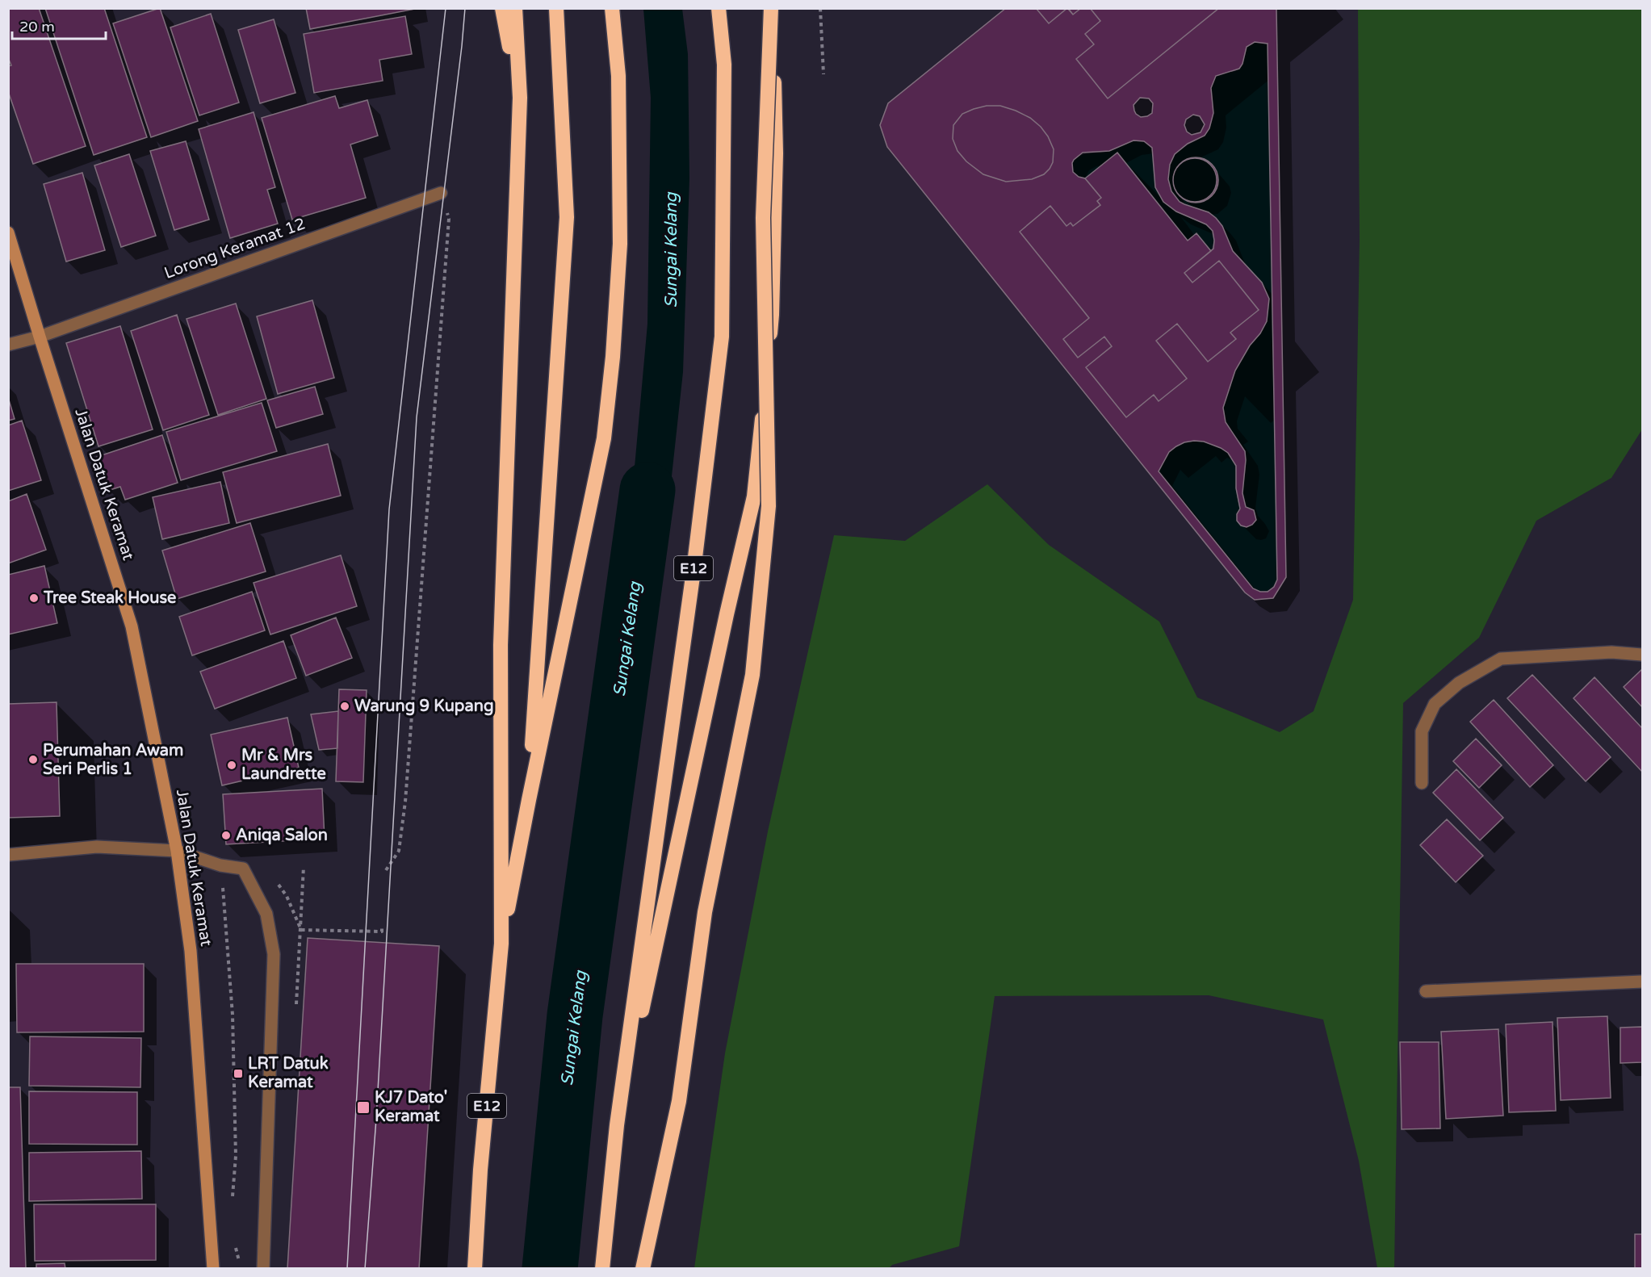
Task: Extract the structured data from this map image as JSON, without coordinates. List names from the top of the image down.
{
  "streets": {
    "highway": ["E12"],
    "street": ["Lorong Keramat 12", "Jalan Datuk Keramat"]
  },
  "crossings": [
    ["Lorong Keramat 12", "Jalan Datuk Keramat"]
  ],
  "water": ["Sungai Kelang"],
  "places": {
    "other": [
      "Tree Steak House",
      "Warung 9 Kupang",
      "Perumahan Awam Seri Perlis 1",
      "Mr & Mrs Laundrette",
      "Aniqa Salon"
    ],
    "transit": ["LRT Datuk Keramat", "KJ7 Dato' Keramat"]
  },
  "scale_bar": "20 m"
}
